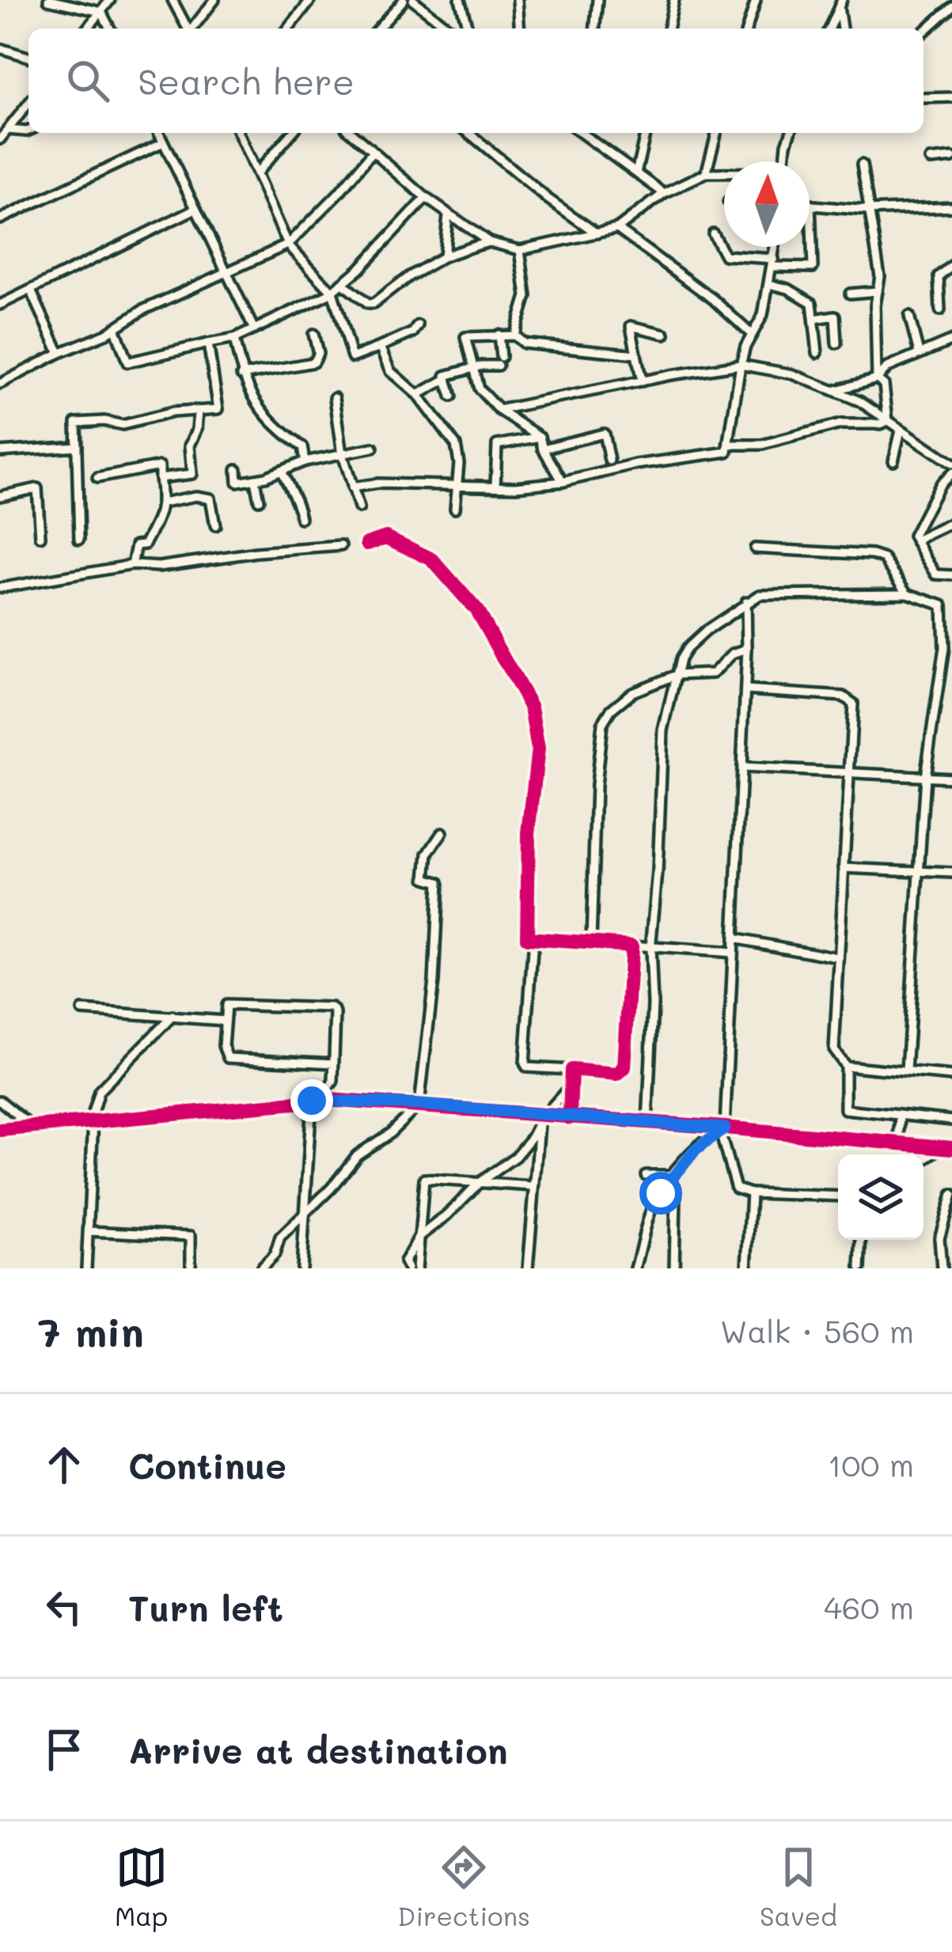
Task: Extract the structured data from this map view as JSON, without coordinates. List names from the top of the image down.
{
  "north": "top",
  "page": {
    "search": "Search here",
    "heading": ["7 min", "Walk · 560 m"],
    "list": [
      ["Continue", "100 m"],
      ["Turn left", "460 m"],
      "Arrive at destination"
    ],
    "nav": ["Map", "Directions", "Saved"]
  }
}
